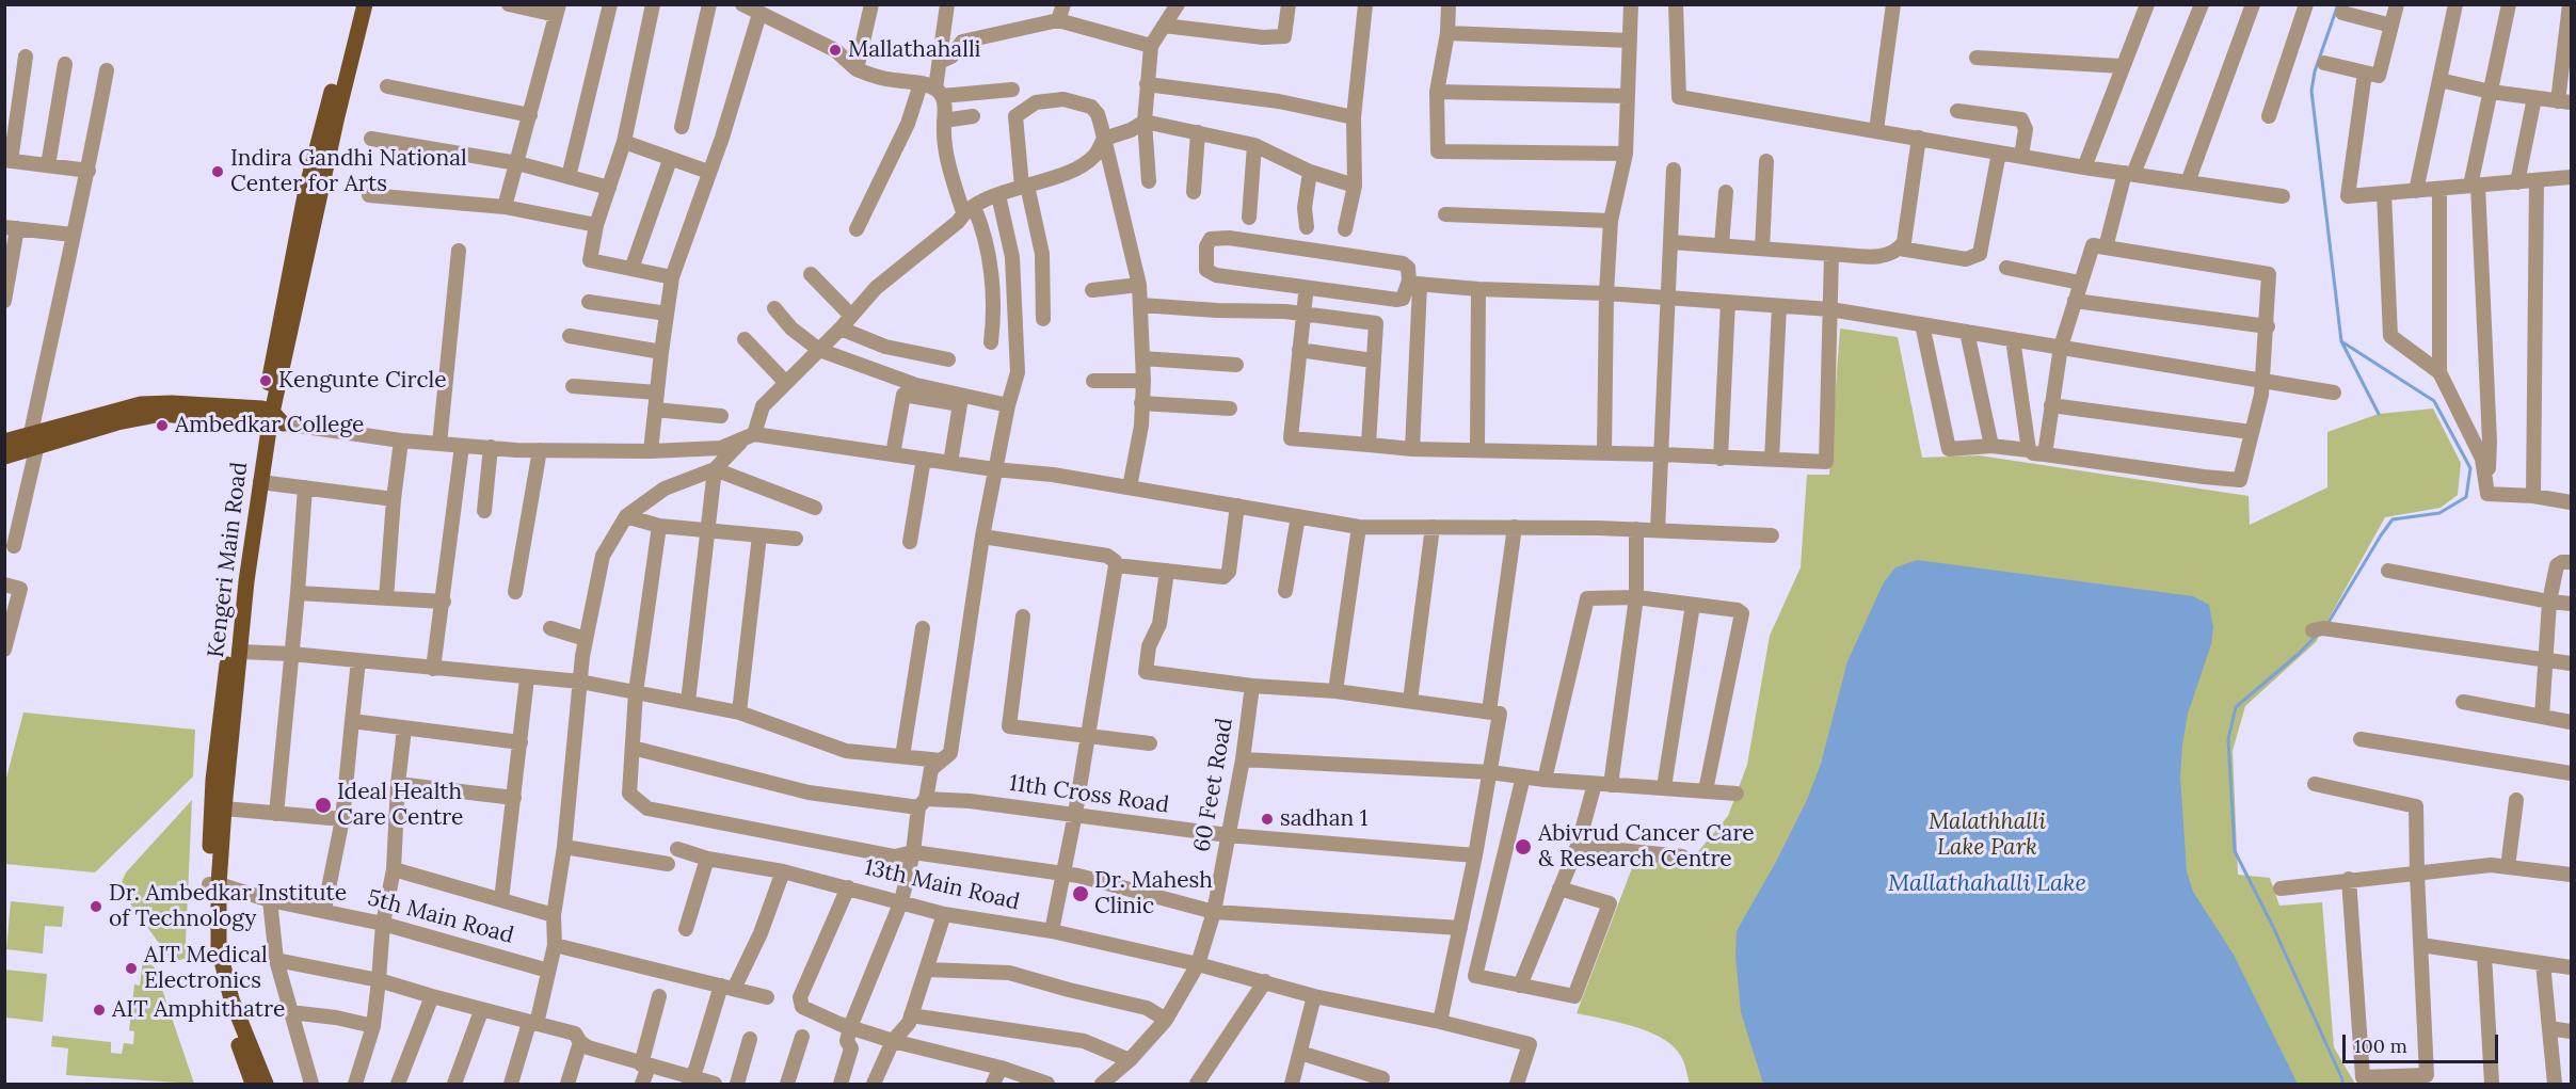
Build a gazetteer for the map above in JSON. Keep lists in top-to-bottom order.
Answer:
{
  "streets": {
    "main road": ["Kengeri Main Road"],
    "street": [
      "60 Feet Road",
      "11th Cross Road",
      "13th Main Road",
      "5th Main Road"
    ]
  },
  "crossings": [
    ["Kengeri Main Road", "5th Main Road"],
    ["60 Feet Road", "11th Cross Road"],
    ["60 Feet Road", "13th Main Road"]
  ],
  "water": ["Mallathahalli Lake"],
  "parks": ["Malathhalli Lake Park"],
  "places": [
    "Mallathahalli",
    "Indira Gandhi National Center for Arts",
    "Kengunte Circle",
    "Ambedkar College",
    "Ideal Health Care Centre",
    "sadhan 1",
    "Abivrud Cancer Care & Research Centre",
    "Dr. Mahesh Clinic",
    "Dr. Ambedkar Institute of Technology",
    "AIT Medical Electronics",
    "AIT Amphithatre"
  ],
  "scale_bar": "100 m"
}
